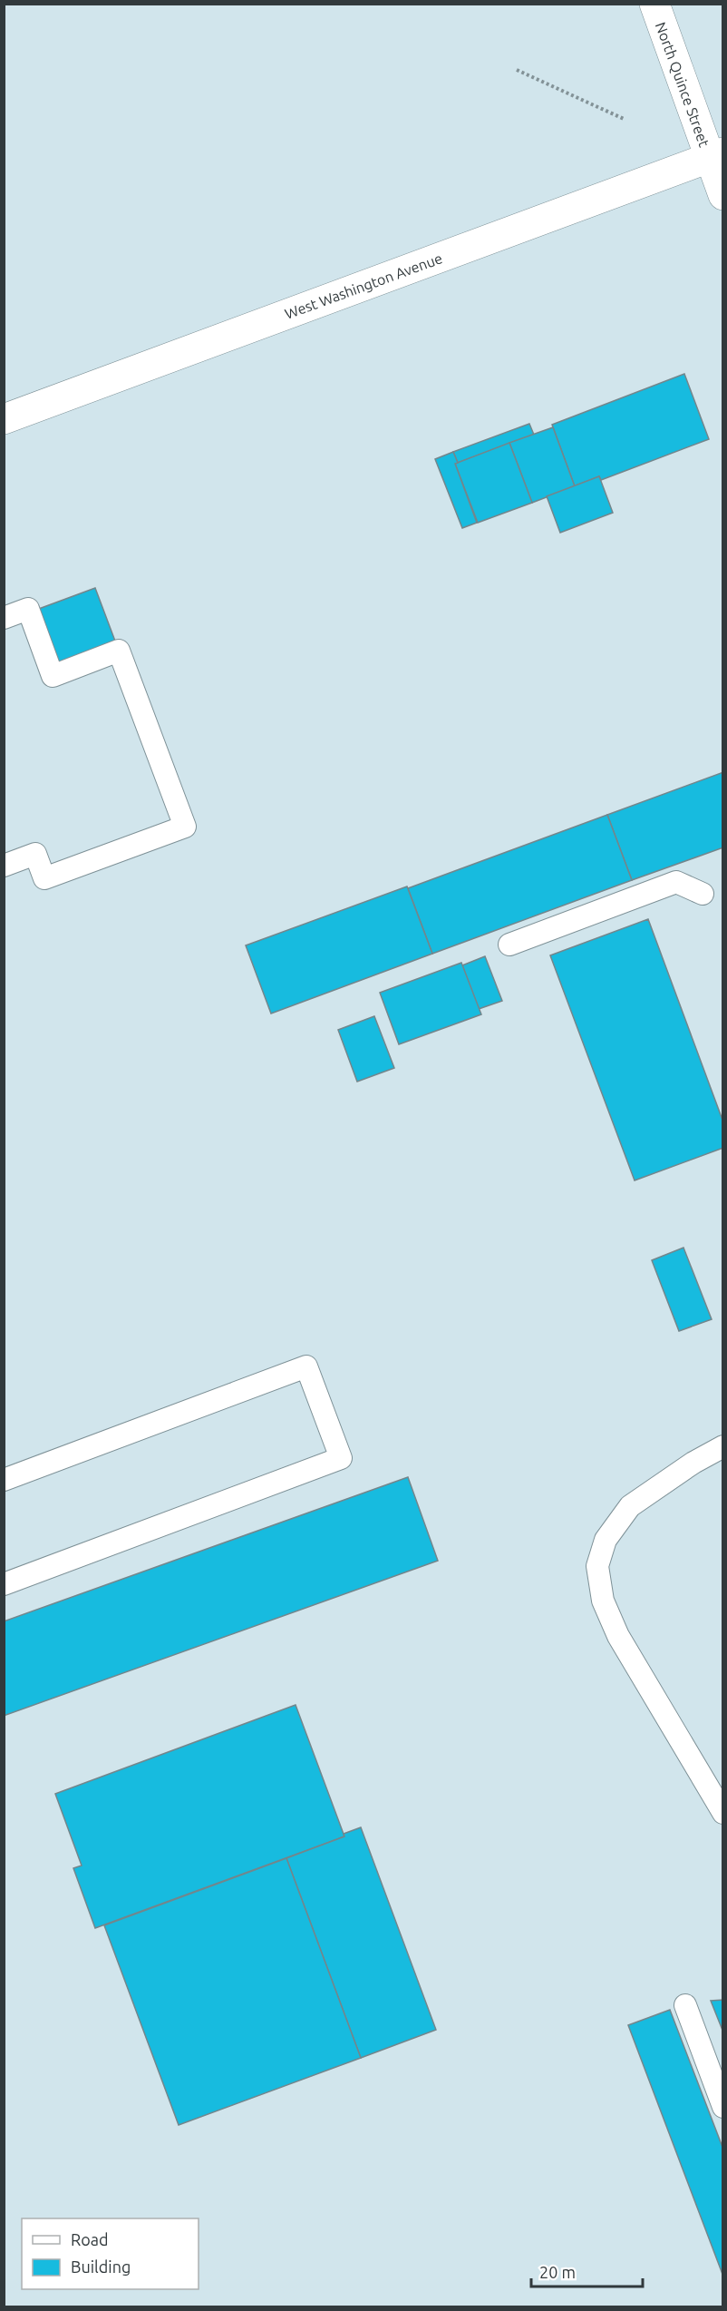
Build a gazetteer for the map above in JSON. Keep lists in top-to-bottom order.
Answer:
{
  "streets": {
    "main road": ["North Quince Street", "West Washington Avenue"]
  },
  "crossings": [
    ["North Quince Street", "West Washington Avenue"]
  ],
  "legend": ["Road", "Building"],
  "scale_bar": "20 m"
}
